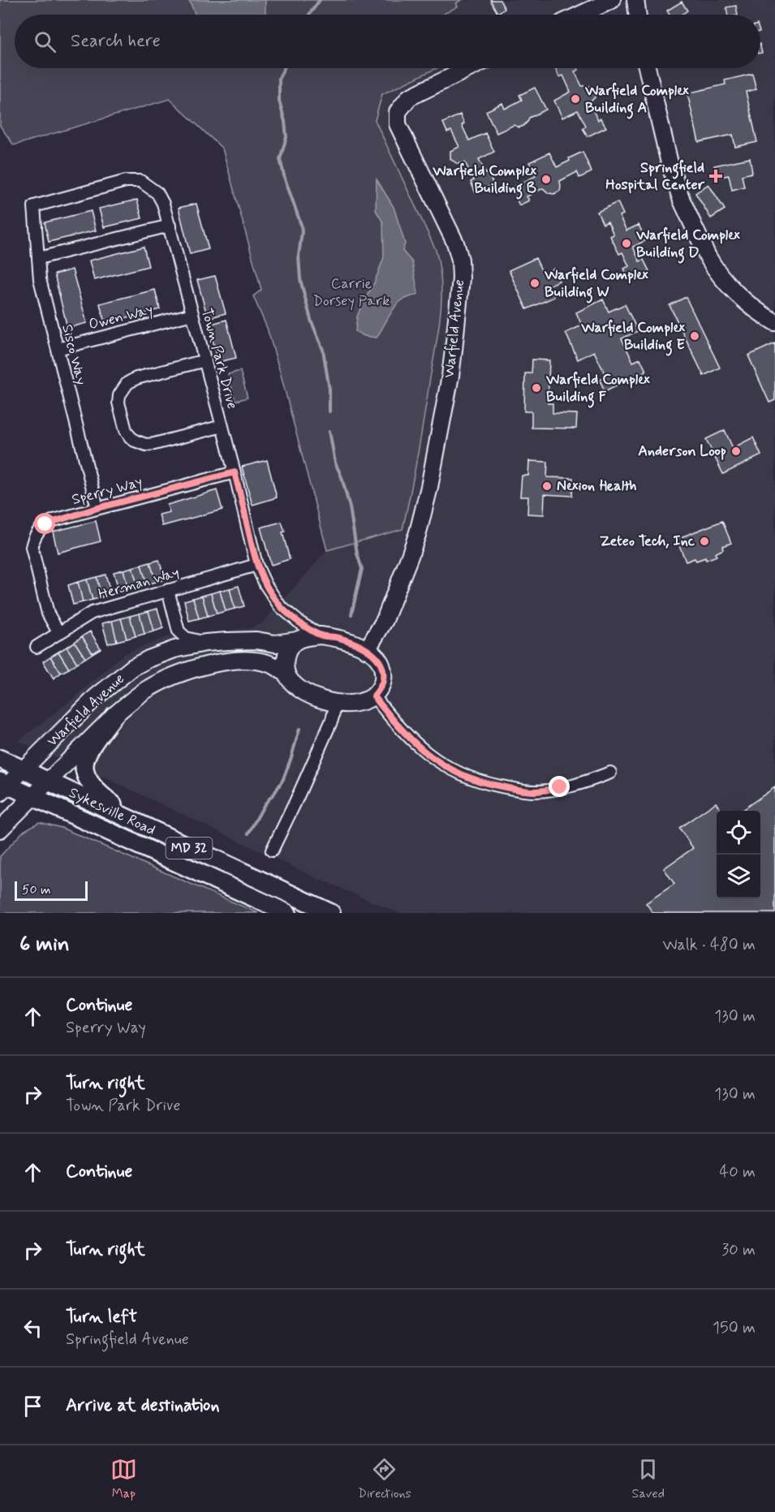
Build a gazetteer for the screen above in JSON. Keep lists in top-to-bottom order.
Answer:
{
  "streets": {
    "main road": ["Sykesville Road", "MD 32"],
    "street": [
      "Owen Way",
      "Warfield Avenue",
      "Sisco Way",
      "Town Park Drive",
      "Sperry Way",
      "Herman Way"
    ]
  },
  "crossings": [
    ["Owen Way", "Sisco Way"],
    ["Owen Way", "Town Park Drive"],
    ["Warfield Avenue", "Town Park Drive"],
    ["Warfield Avenue", "Sykesville Road"],
    ["Sisco Way", "Town Park Drive"],
    ["Sisco Way", "Sperry Way"],
    ["Town Park Drive", "Sperry Way"],
    ["Town Park Drive", "Herman Way"],
    ["Sperry Way", "Herman Way"]
  ],
  "parks": ["Carrie Dorsey Park"],
  "places": {
    "other": [
      "Warfield Complex Building A",
      "Warfield Complex Building B",
      "Warfield Complex Building D",
      "Warfield Complex Building W",
      "Warfield Complex Building E",
      "Warfield Complex Building F",
      "Anderson Loop",
      "Nexion Health",
      "Zeteo Tech, Inc"
    ],
    "health": ["Springfield Hospital Center"]
  },
  "scale_bar": "50 m",
  "page": {
    "search": "Search here",
    "scale": "50 m",
    "heading": ["6 min", "Walk · 480 m"],
    "list": [
      ["Continue", "Sperry Way", "130 m"],
      ["Turn right", "Town Park Drive", "130 m"],
      ["Continue", "40 m"],
      ["Turn right", "30 m"],
      ["Turn left", "Springfield Avenue", "150 m"],
      "Arrive at destination"
    ],
    "nav": ["Map", "Directions", "Saved"]
  }
}
